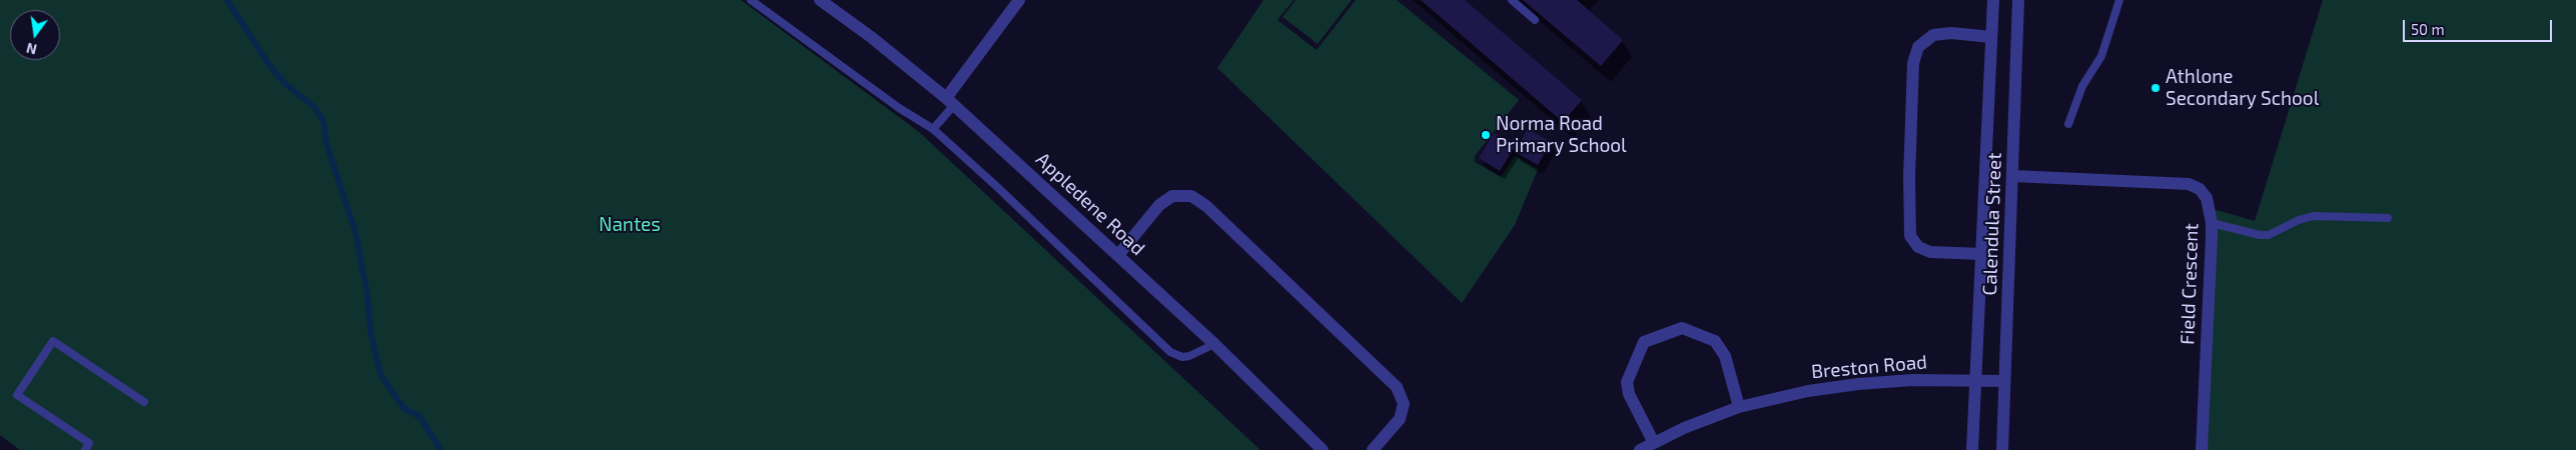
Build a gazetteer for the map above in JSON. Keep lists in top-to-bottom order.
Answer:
{
  "streets": {
    "street": [
      "Appledene Road",
      "Calendula Street",
      "Field Crescent",
      "Breston Road"
    ]
  },
  "crossings": [
    ["Calendula Street", "Field Crescent"],
    ["Calendula Street", "Breston Road"]
  ],
  "parks": ["Nantes"],
  "places": ["Athlone Secondary School", "Norma Road Primary School"],
  "scale_bar": "50 m",
  "north": "bottom"
}
